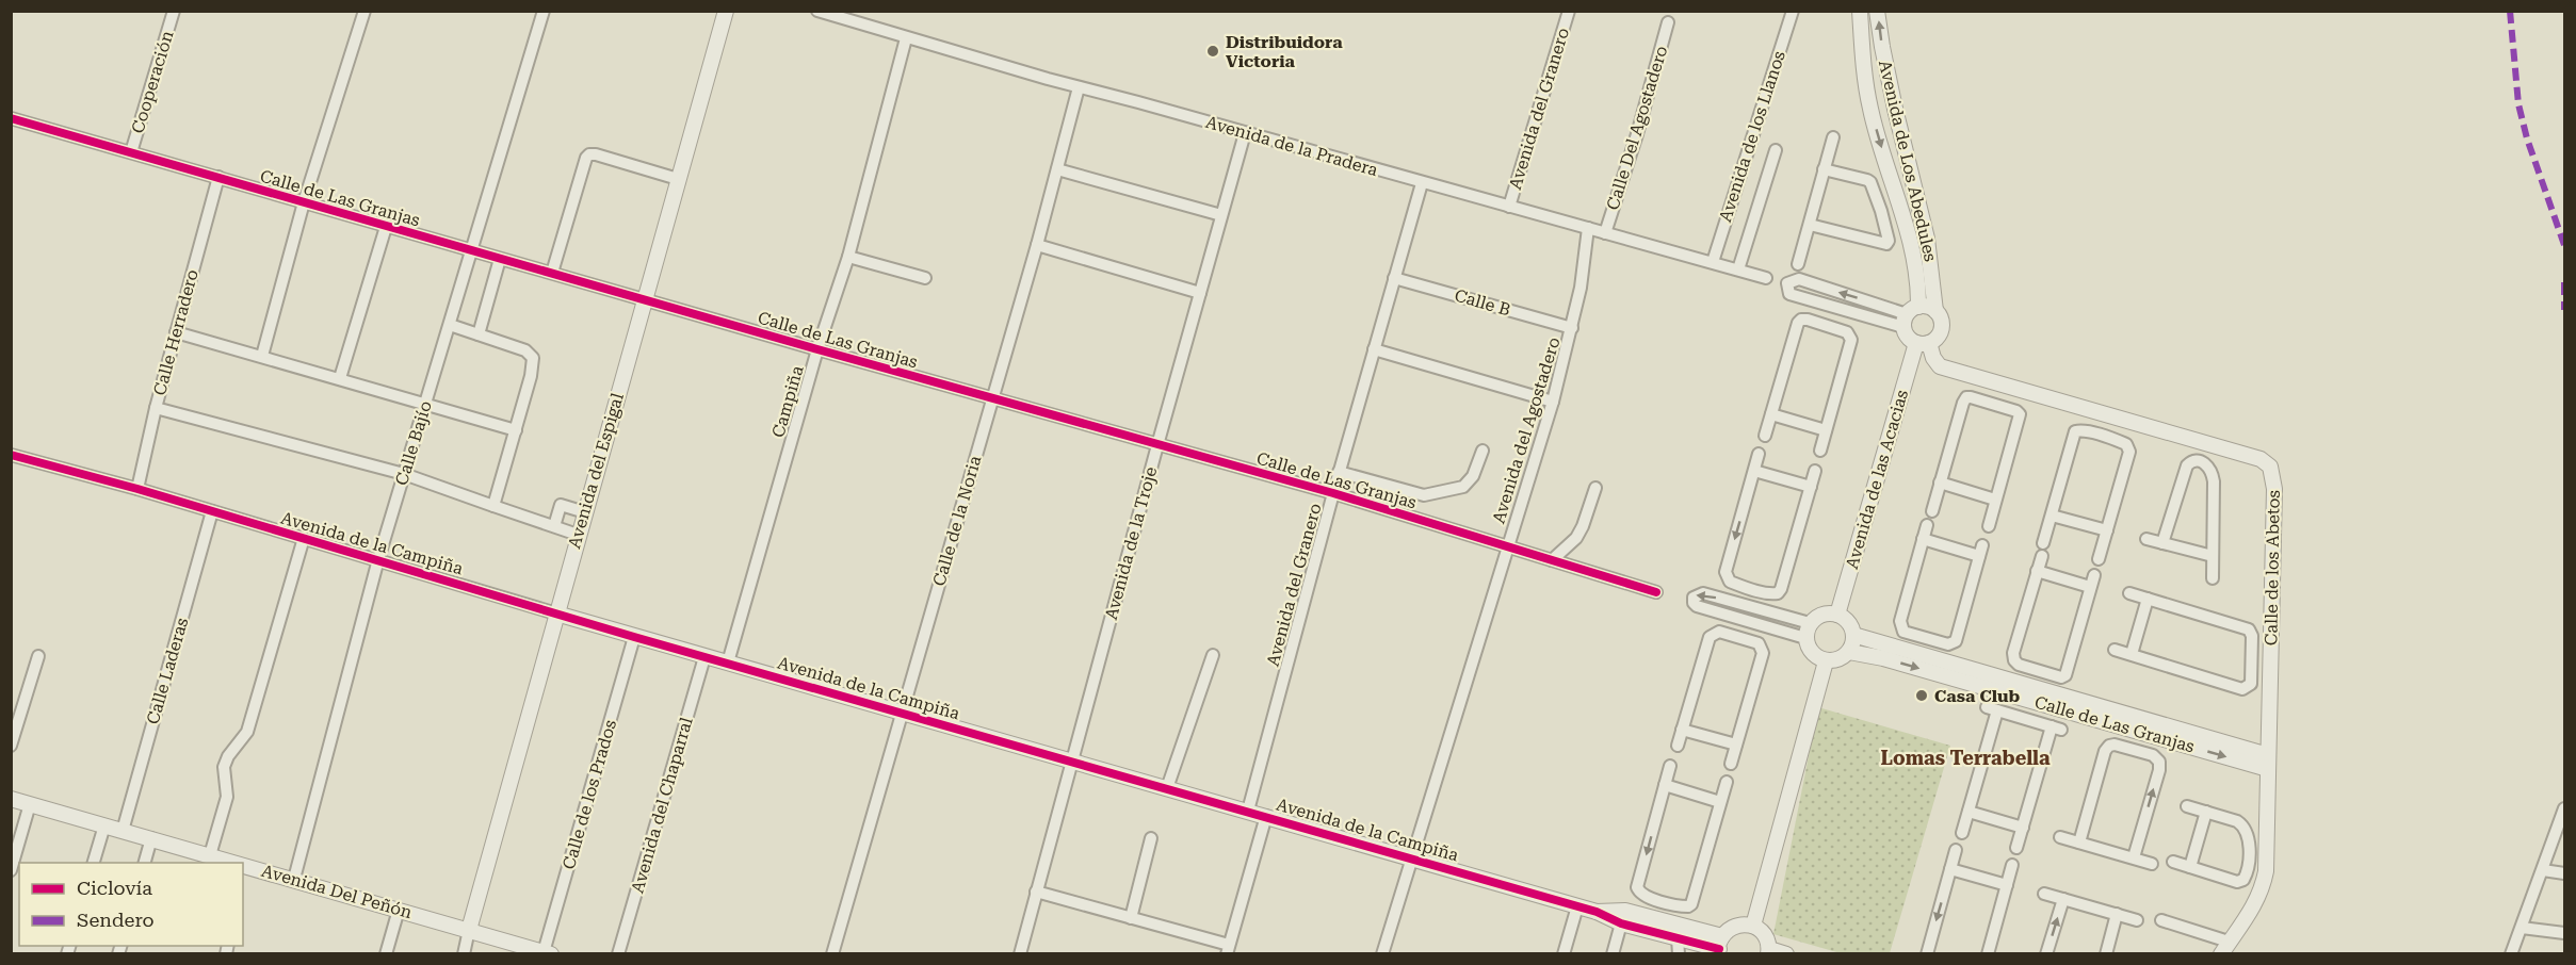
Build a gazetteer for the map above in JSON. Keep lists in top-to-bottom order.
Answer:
{
  "streets": {
    "street": [
      "Cooperación",
      "Avenida del Granero",
      "Calle Del Agostadero",
      "Avenida de los Llanos",
      "Avenida de la Pradera",
      "Avenida de Los Abedules",
      "Calle de Las Granjas",
      "Calle B",
      "Calle Herradero",
      "Campiña",
      "Avenida del Agostadero",
      "Calle Bajío",
      "Avenida del Espigal",
      "Avenida de las Acacias",
      "Calle de la Noria",
      "Avenida de la Campiña",
      "Avenida de la Troje",
      "Calle de los Abetos",
      "Calle Laderas",
      "Calle de los Prados",
      "Avenida del Chaparral",
      "Avenida Del Peñón"
    ]
  },
  "crossings": [
    ["Cooperación", "Calle de Las Granjas"],
    ["Avenida del Granero", "Avenida de la Pradera"],
    ["Avenida del Granero", "Calle de Las Granjas"],
    ["Avenida del Granero", "Calle B"],
    ["Avenida del Granero", "Avenida de la Campiña"],
    ["Calle Del Agostadero", "Avenida de la Pradera"],
    ["Avenida de los Llanos", "Avenida de la Pradera"],
    ["Avenida de la Pradera", "Campiña"],
    ["Avenida de la Pradera", "Avenida del Agostadero"],
    ["Avenida de la Pradera", "Calle de la Noria"],
    ["Avenida de la Pradera", "Avenida de la Troje"],
    ["Avenida de Los Abedules", "Avenida de las Acacias"],
    ["Avenida de Los Abedules", "Calle de los Abetos"],
    ["Calle de Las Granjas", "Calle Herradero"],
    ["Calle de Las Granjas", "Campiña"],
    ["Calle de Las Granjas", "Avenida del Agostadero"],
    ["Calle de Las Granjas", "Calle Bajío"],
    ["Calle de Las Granjas", "Avenida del Espigal"],
    ["Calle de Las Granjas", "Avenida de las Acacias"],
    ["Calle de Las Granjas", "Calle de la Noria"],
    ["Calle de Las Granjas", "Avenida de la Troje"],
    ["Calle de Las Granjas", "Calle de los Abetos"],
    ["Calle B", "Avenida del Agostadero"],
    ["Calle Herradero", "Avenida de la Campiña"],
    ["Campiña", "Avenida de la Campiña"],
    ["Avenida del Agostadero", "Avenida de la Campiña"],
    ["Calle Bajío", "Avenida de la Campiña"],
    ["Calle Bajío", "Avenida Del Peñón"],
    ["Avenida del Espigal", "Avenida de la Campiña"],
    ["Avenida del Espigal", "Avenida Del Peñón"],
    ["Avenida de las Acacias", "Calle de los Abetos"],
    ["Calle de la Noria", "Avenida de la Campiña"],
    ["Avenida de la Campiña", "Avenida de la Troje"],
    ["Avenida de la Campiña", "Calle Laderas"],
    ["Avenida de la Campiña", "Calle de los Prados"],
    ["Avenida de la Campiña", "Avenida del Chaparral"],
    ["Calle Laderas", "Avenida Del Peñón"],
    ["Calle de los Prados", "Avenida Del Peñón"]
  ],
  "districts": ["Lomas Terrabella"],
  "places": ["Distribuidora Victoria", "Casa Club"],
  "legend": ["Ciclovía", "Sendero"]
}
